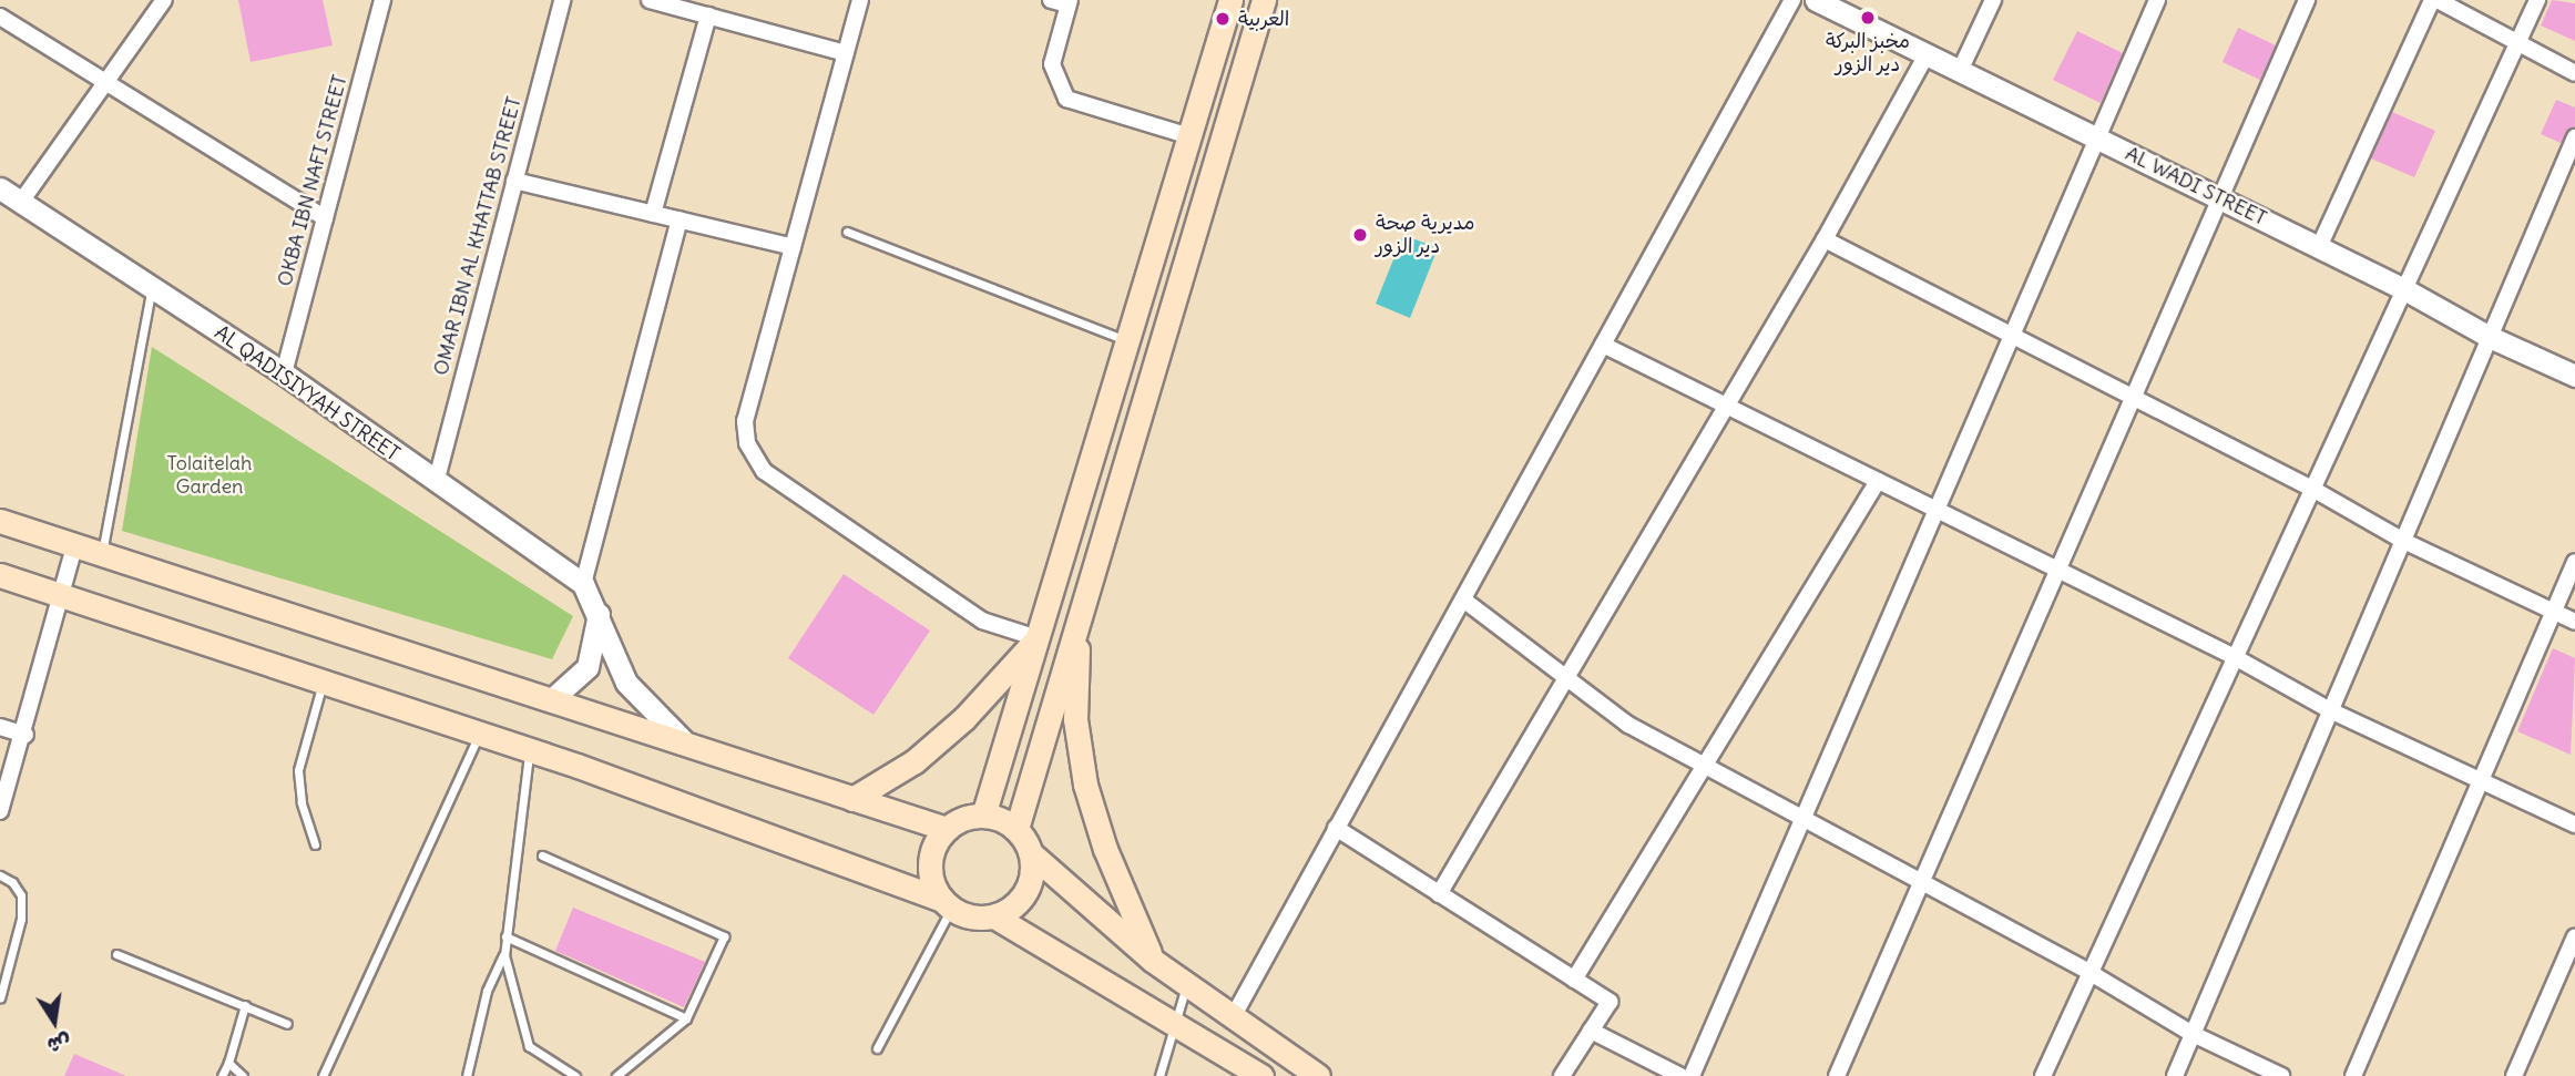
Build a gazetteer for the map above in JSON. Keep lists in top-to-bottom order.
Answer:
{
  "streets": {
    "street": [
      "OKBA IBN NAFI STREET",
      "AL WADI STREET",
      "OMAR IBN AL KHATTAB STREET",
      "AL QADISIYYAH STREET"
    ]
  },
  "crossings": [
    ["OKBA IBN NAFI STREET", "AL QADISIYYAH STREET"],
    ["OMAR IBN AL KHATTAB STREET", "AL QADISIYYAH STREET"]
  ],
  "parks": ["Tolaitelah Garden"],
  "places": ["مخبز البركة دير الزور", "العربية", "مديرية صحة دير الزور"],
  "north": "bottom"
}
